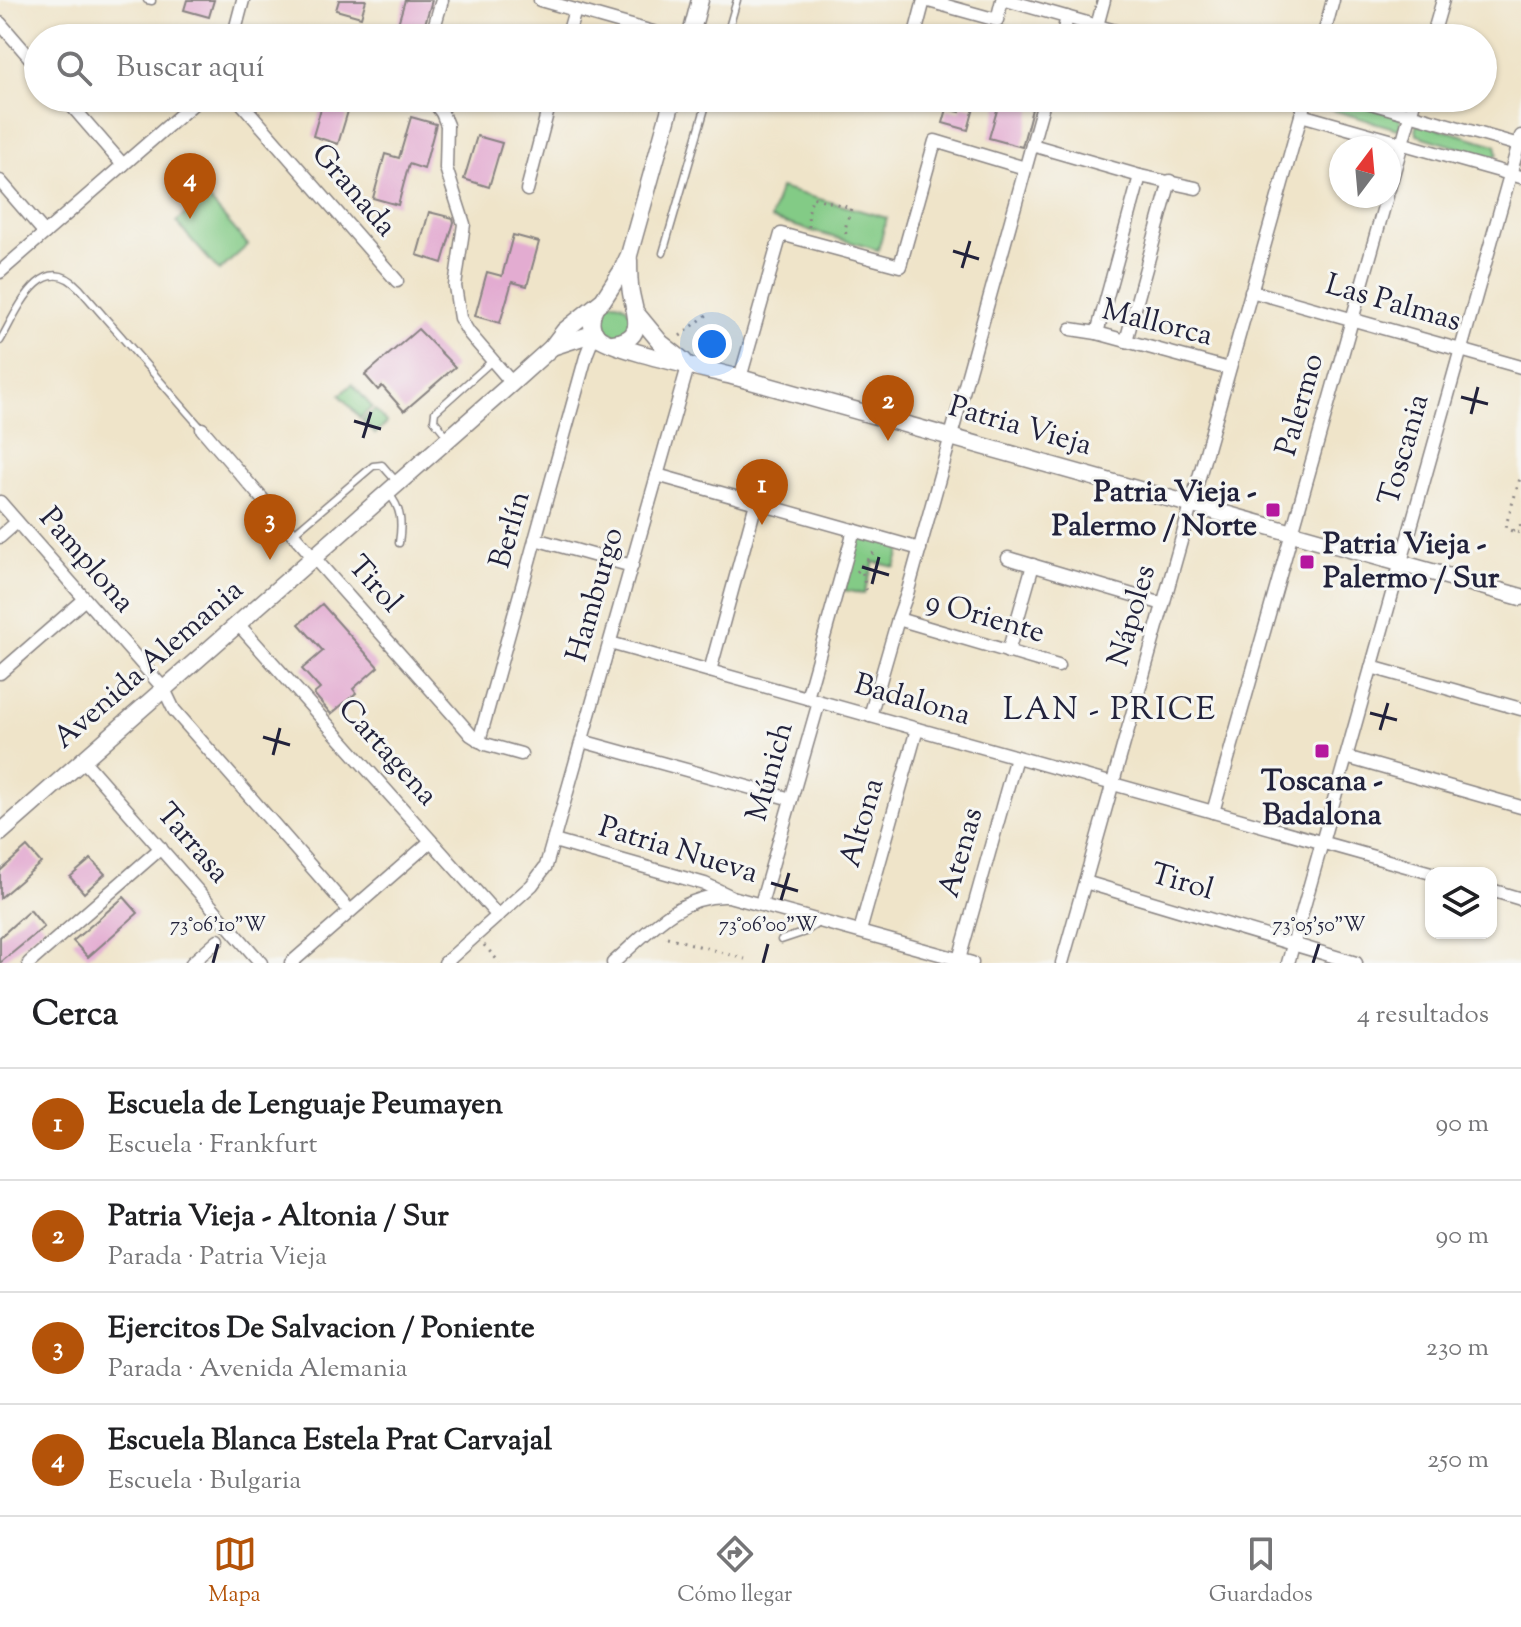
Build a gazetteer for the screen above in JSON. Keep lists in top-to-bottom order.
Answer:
{
  "streets": {
    "street": [
      "Granada",
      "Las Palmas",
      "Mallorca",
      "Palermo",
      "Patria Vieja",
      "Toscania",
      "Berlín",
      "Pamplona",
      "Tirol",
      "Hamburgo",
      "Nápoles",
      "9 Oriente",
      "Avenida Alemania",
      "Badalona",
      "Cartagena",
      "Múnich",
      "Altona",
      "Tarrasa",
      "Patria Nueva",
      "Atenas"
    ]
  },
  "crossings": [
    ["Las Palmas", "Palermo"],
    ["Las Palmas", "Toscania"],
    ["Las Palmas", "Nápoles"],
    ["Mallorca", "Nápoles"],
    ["Palermo", "Patria Vieja"],
    ["Palermo", "Badalona"],
    ["Patria Vieja", "Toscania"],
    ["Patria Vieja", "Berlín"],
    ["Patria Vieja", "Hamburgo"],
    ["Patria Vieja", "Nápoles"],
    ["Patria Vieja", "Avenida Alemania"],
    ["Toscania", "Tirol"],
    ["Toscania", "Badalona"],
    ["Berlín", "Tirol"],
    ["Berlín", "Avenida Alemania"],
    ["Pamplona", "Avenida Alemania"],
    ["Tirol", "Nápoles"],
    ["Tirol", "Avenida Alemania"],
    ["Hamburgo", "Badalona"],
    ["Hamburgo", "Patria Nueva"],
    ["Nápoles", "Badalona"],
    ["Avenida Alemania", "Cartagena"],
    ["Avenida Alemania", "Tarrasa"],
    ["Badalona", "Múnich"],
    ["Badalona", "Altona"],
    ["Badalona", "Atenas"],
    ["Múnich", "Patria Nueva"],
    ["Altona", "Patria Nueva"],
    ["Patria Nueva", "Atenas"]
  ],
  "districts": ["LAN - PRICE"],
  "places": {
    "transit": ["Patria Vieja - Palermo / Norte", "Patria Vieja - Palermo / Sur", "Toscana - Badalona"]
  },
  "north": "top",
  "page": {
    "search": "Buscar aquí",
    "pins": [
      "4",
      "2",
      "1",
      "3"
    ],
    "heading": ["Cerca", "4 resultados"],
    "list": [
      {
        "mark": "1",
        "name": "Escuela de Lenguaje Peumayen",
        "note": "Escuela · Frankfurt",
        "value": "90 m"
      },
      {
        "mark": "2",
        "name": "Patria Vieja - Altonia / Sur",
        "note": "Parada · Patria Vieja",
        "value": "90 m"
      },
      {
        "mark": "3",
        "name": "Ejercitos De Salvacion / Poniente",
        "note": "Parada · Avenida Alemania",
        "value": "230 m"
      },
      {
        "mark": "4",
        "name": "Escuela Blanca Estela Prat Carvajal",
        "note": "Escuela · Bulgaria",
        "value": "250 m"
      }
    ],
    "nav": ["Mapa", "Cómo llegar", "Guardados"]
  },
  "coordinates": ["73°06'10\"W", "73°06'00\"W", "73°05'50\"W"]
}
